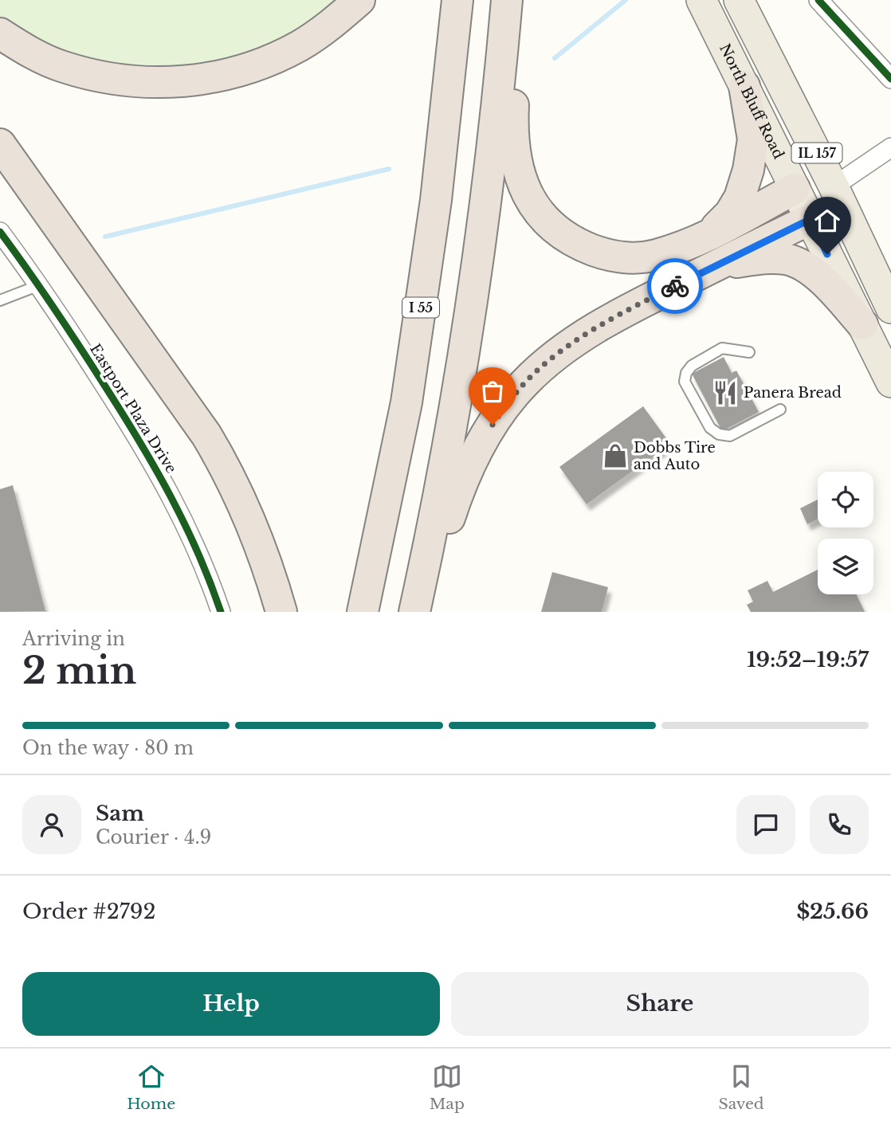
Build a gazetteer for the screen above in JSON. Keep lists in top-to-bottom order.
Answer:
{
  "streets": {
    "highway": ["I 55"],
    "main road": ["North Bluff Road", "IL 157"],
    "street": ["Eastport Plaza Drive"]
  },
  "places": {
    "restaurant": ["Panera Bread"],
    "shop": ["Dobbs Tire and Auto"]
  },
  "page": {
    "heading": ["2 min", "Arriving in", "19:52–19:57"],
    "panel": [
      "Sam",
      "Courier · 4.9",
      "Order #2792",
      "$25.66"
    ],
    "bar": "On the way · 80 m",
    "buttons": ["Help", "Share"],
    "tabs": ["Home", "Map", "Saved"]
  }
}
